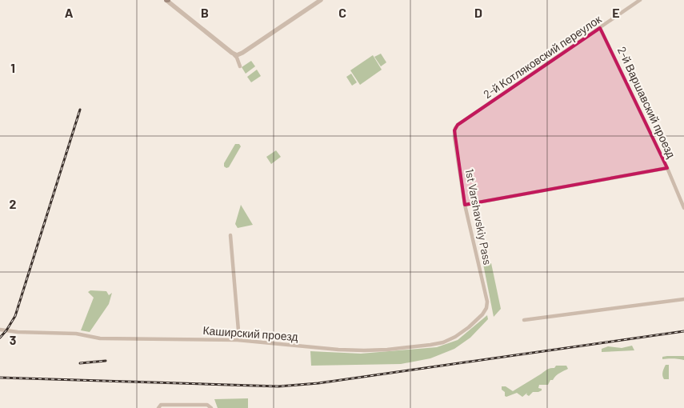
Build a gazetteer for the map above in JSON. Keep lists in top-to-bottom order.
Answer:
{
  "streets": {
    "street": [
      "2-й Котляковский переулок",
      "2-й Варшавский проезд",
      "1st Varshavskiy Pass",
      "Каширский проезд"
    ]
  },
  "crossings": [
    ["2-й Котляковский переулок", "2-й Варшавский проезд"],
    ["2-й Котляковский переулок", "1st Varshavskiy Pass"],
    ["1st Varshavskiy Pass", "Каширский проезд"]
  ],
  "grid": {
    "columns": [
      "A",
      "B",
      "C",
      "D",
      "E"
    ],
    "rows": ["1", "2", "3"]
  }
}
